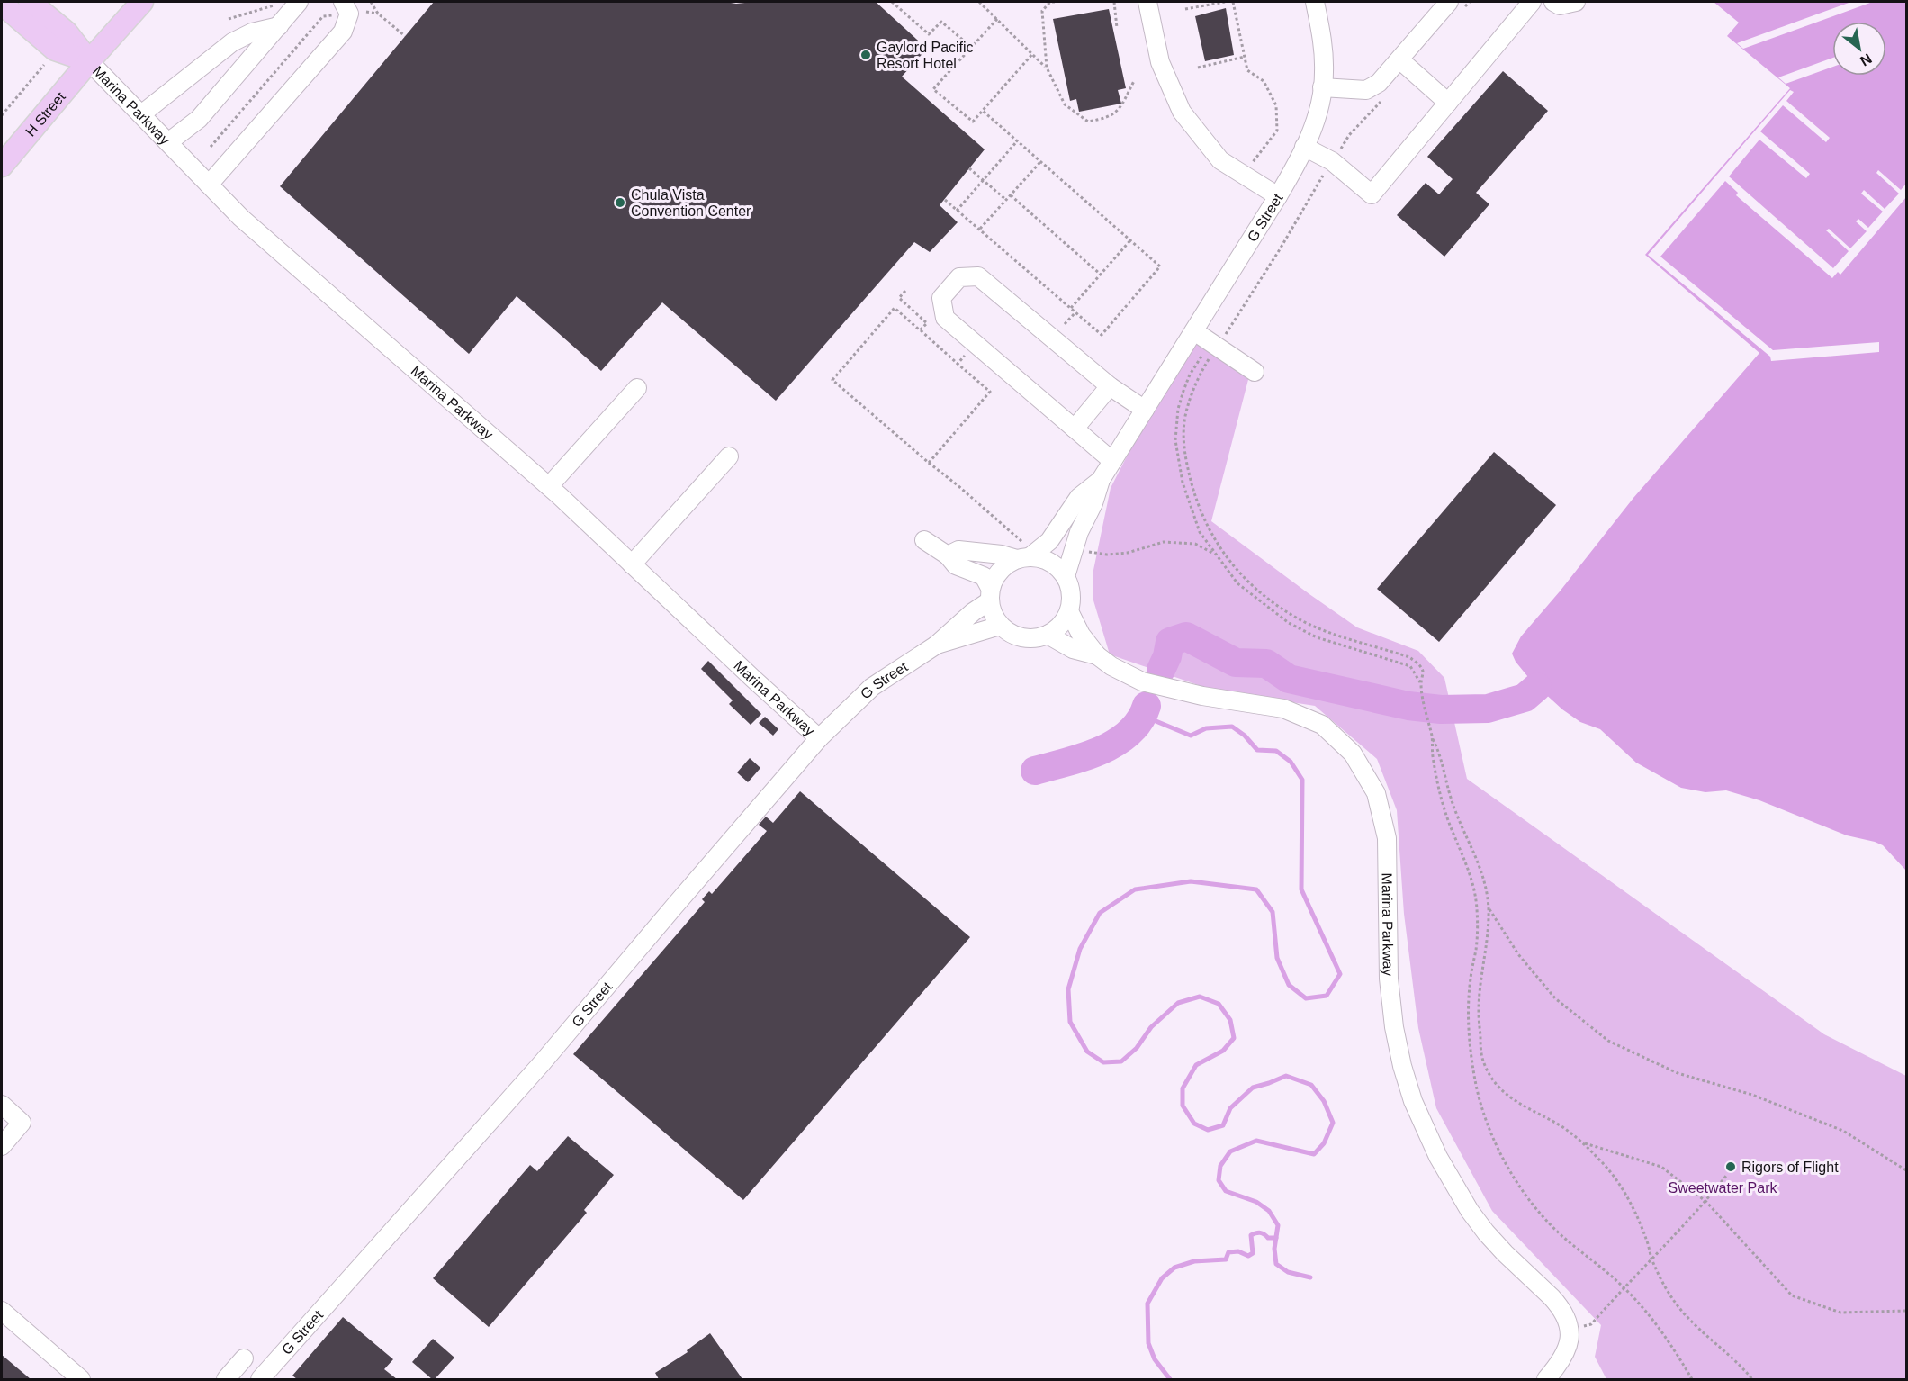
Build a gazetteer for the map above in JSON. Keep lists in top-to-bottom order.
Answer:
{
  "streets": {
    "main road": ["Marina Parkway", "H Street"],
    "street": ["G Street"]
  },
  "crossings": [
    ["Marina Parkway", "H Street"],
    ["Marina Parkway", "G Street"]
  ],
  "parks": ["Sweetwater Park"],
  "places": ["Gaylord Pacific Resort Hotel", "Chula Vista Convention Center", "Rigors of Flight"],
  "north": "bottom right"
}
